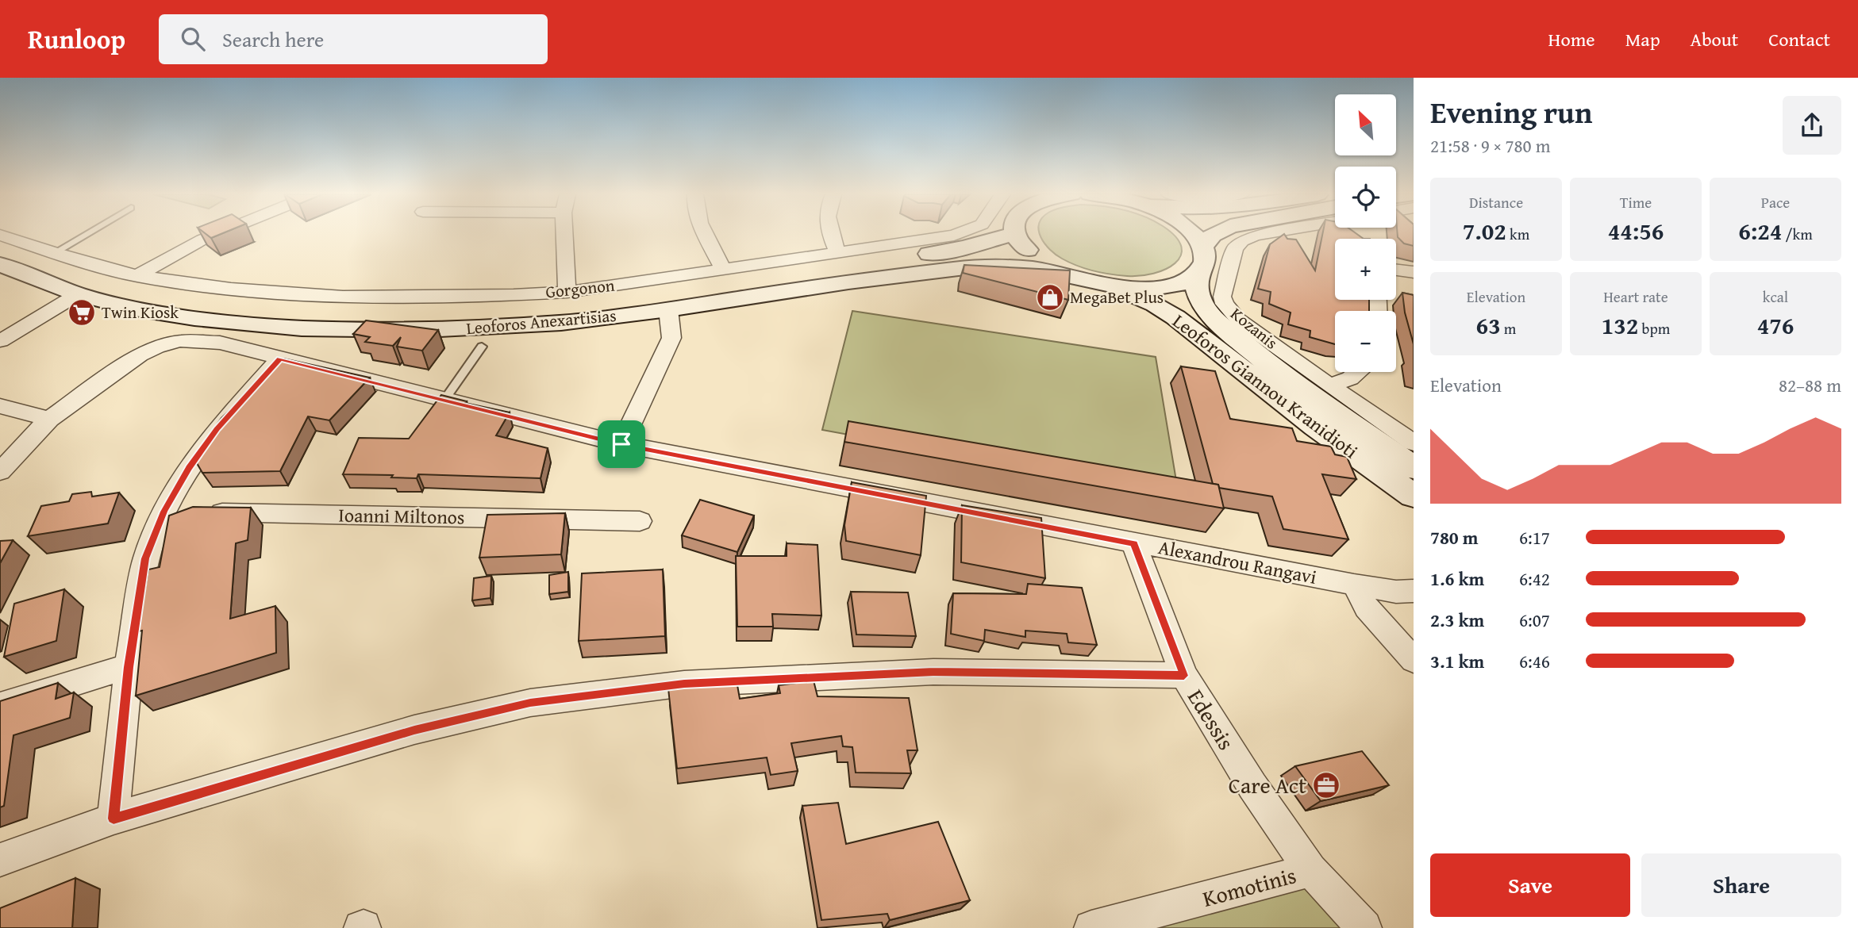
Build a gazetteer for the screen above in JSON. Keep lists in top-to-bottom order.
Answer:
{
  "streets": {
    "main road": ["Leoforos Anexartisias", "Leoforos Giannou Kranidioti"],
    "street": [
      "Gorgonon",
      "Kozanis",
      "Ioanni Miltonos",
      "Alexandrou Rangavi",
      "Edessis",
      "Komotinis"
    ]
  },
  "crossings": [
    ["Leoforos Anexartisias", "Leoforos Giannou Kranidioti"],
    ["Alexandrou Rangavi", "Edessis"],
    ["Edessis", "Komotinis"]
  ],
  "places": {
    "shop": ["MegaBet Plus"],
    "supermarket": ["Twin Kiosk"],
    "office": ["Care Act"]
  },
  "north": "top left",
  "page": {
    "header": "Runloop",
    "search": "Search here",
    "nav": [
      "Home",
      "Map",
      "About",
      "Contact"
    ],
    "heading": ["Evening run", "21:58 · 9 × 780 m"],
    "map_buttons": ["+", "−"],
    "stats": [
      ["Distance", "7.02 km"],
      ["Time", "44:56"],
      ["Pace", "6:24 /km"],
      ["Elevation", "63 m"],
      ["Heart rate", "132 bpm"],
      ["kcal", "476"]
    ],
    "chart": ["Elevation", "82–88 m"],
    "list": [
      {
        "name": "780 m",
        "note": "6:17"
      },
      {
        "name": "1.6 km",
        "note": "6:42"
      },
      {
        "name": "2.3 km",
        "note": "6:07"
      },
      {
        "name": "3.1 km",
        "note": "6:46"
      }
    ],
    "buttons": ["Save", "Share"]
  }
}
